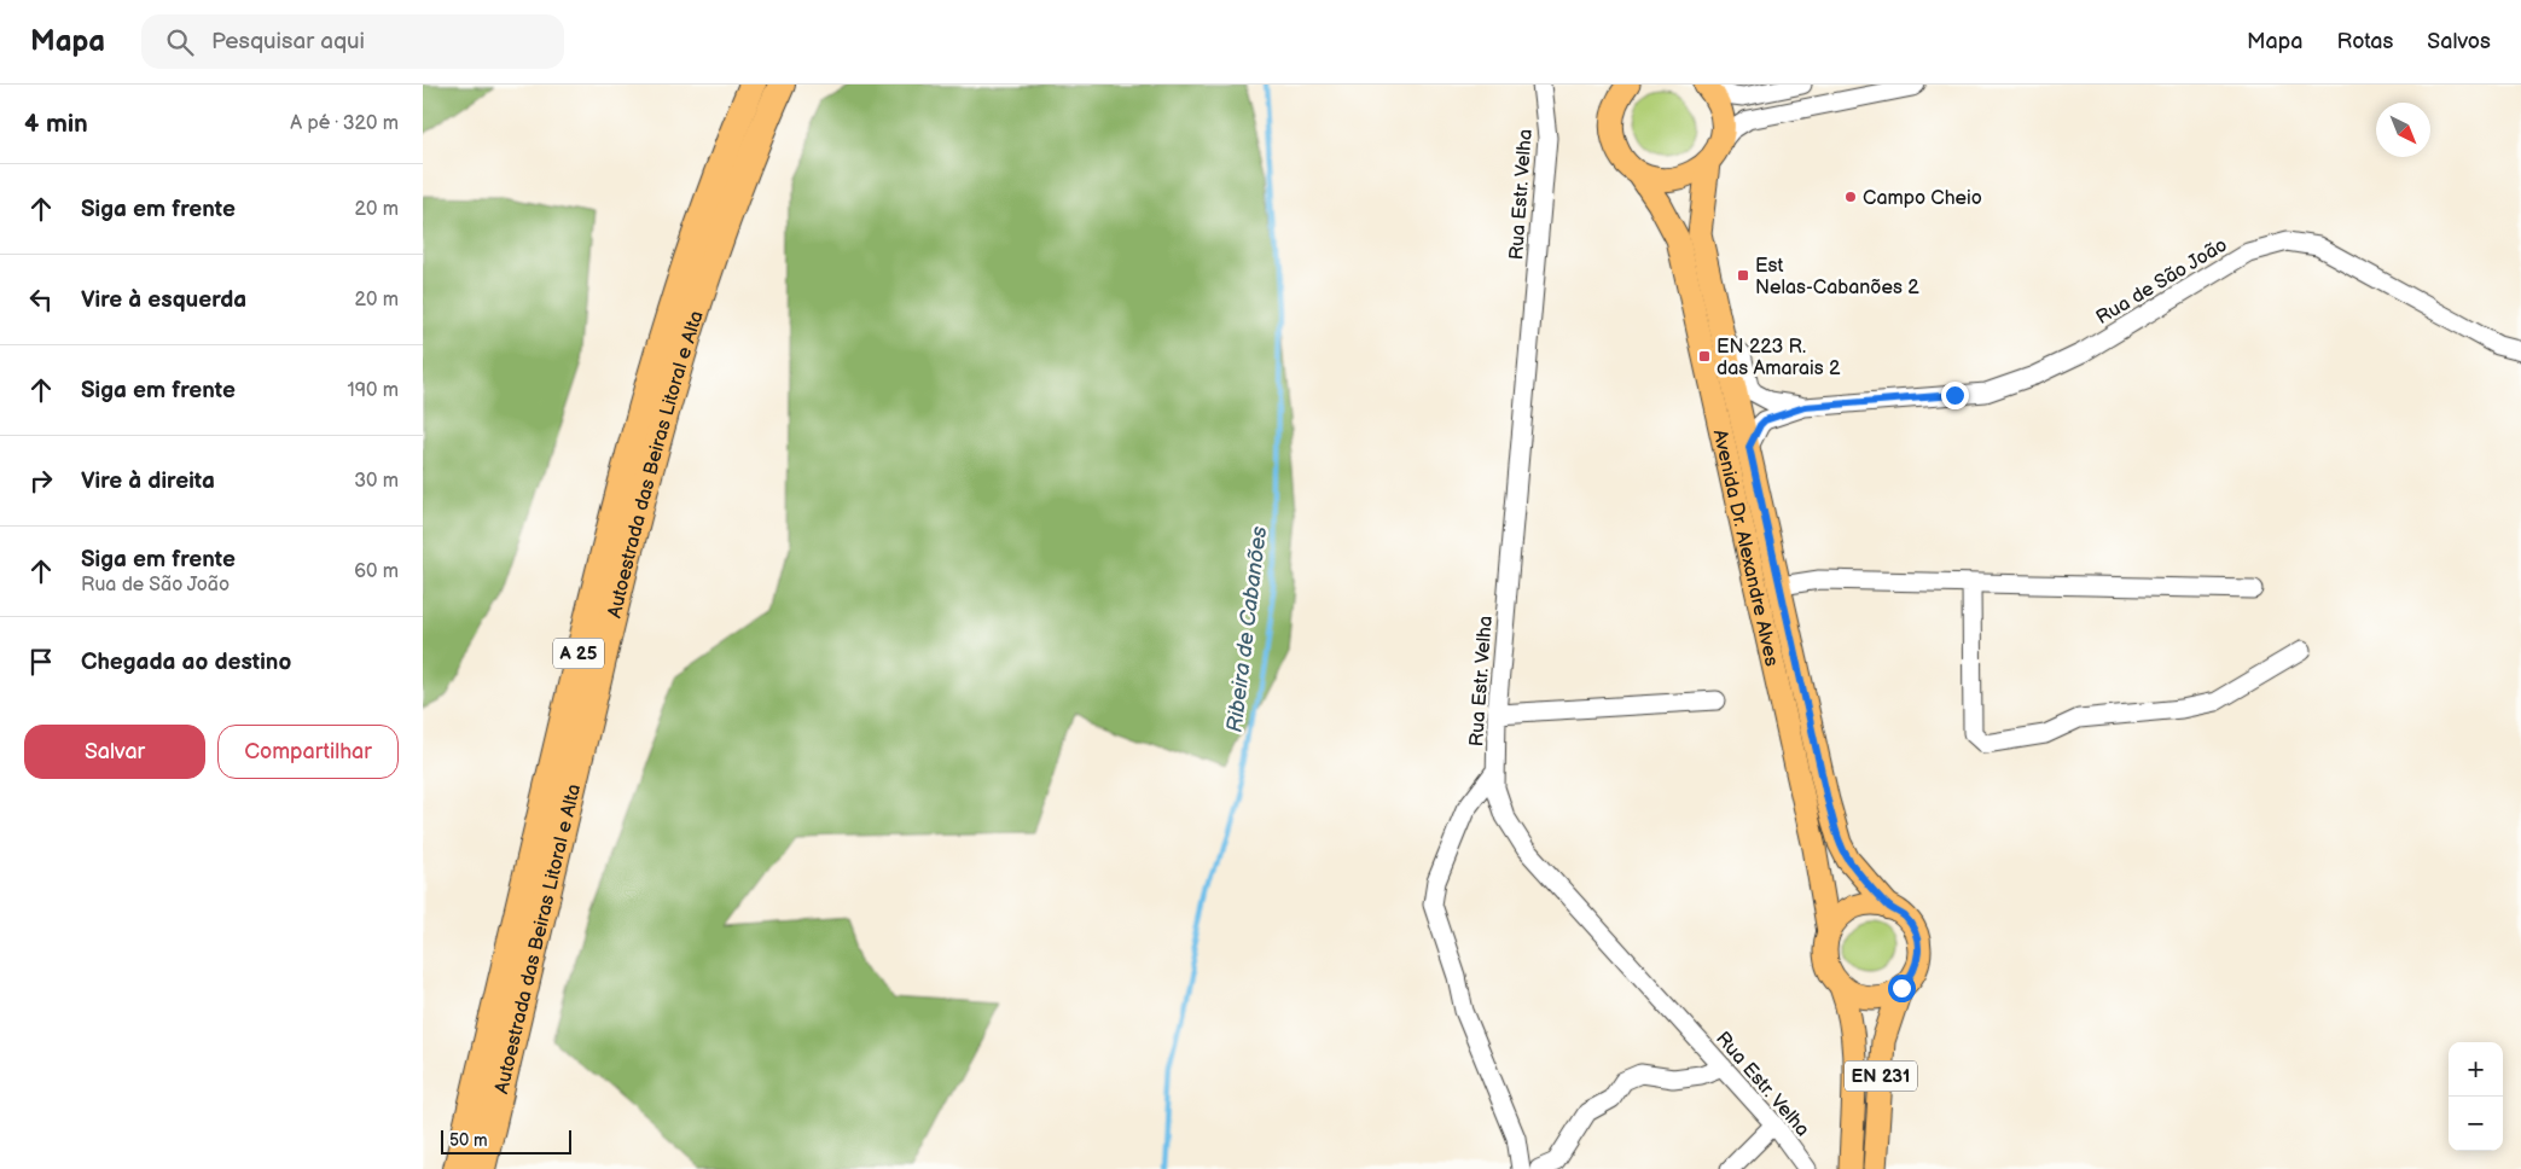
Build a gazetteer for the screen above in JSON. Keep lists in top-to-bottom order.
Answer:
{
  "streets": {
    "highway": ["Autoestrada das Beiras Litoral e Alta", "A 25"],
    "main road": ["Avenida Dr. Alexandre Alves", "EN 231"],
    "street": ["Rua Estr. Velha", "Rua de São João"]
  },
  "crossings": [
    ["Avenida Dr. Alexandre Alves", "EN 231"]
  ],
  "water": ["Ribeira de Cabanões"],
  "places": {
    "other": ["Campo Cheio"],
    "transit": ["Est Nelas-Cabanões 2", "EN 223 R. das Amarais 2"]
  },
  "scale_bar": "50 m",
  "north": "bottom right",
  "page": {
    "header": "Mapa",
    "search": "Pesquisar aqui",
    "nav": ["Mapa", "Rotas", "Salvos"],
    "heading": ["4 min", "A pé · 320 m"],
    "list": [
      ["Siga em frente", "20 m"],
      ["Vire à esquerda", "20 m"],
      ["Siga em frente", "190 m"],
      ["Vire à direita", "30 m"],
      ["Siga em frente", "Rua de São João", "60 m"],
      "Chegada ao destino"
    ],
    "buttons": ["Salvar", "Compartilhar"],
    "map_buttons": ["+", "−"],
    "scale": "50 m"
  }
}
